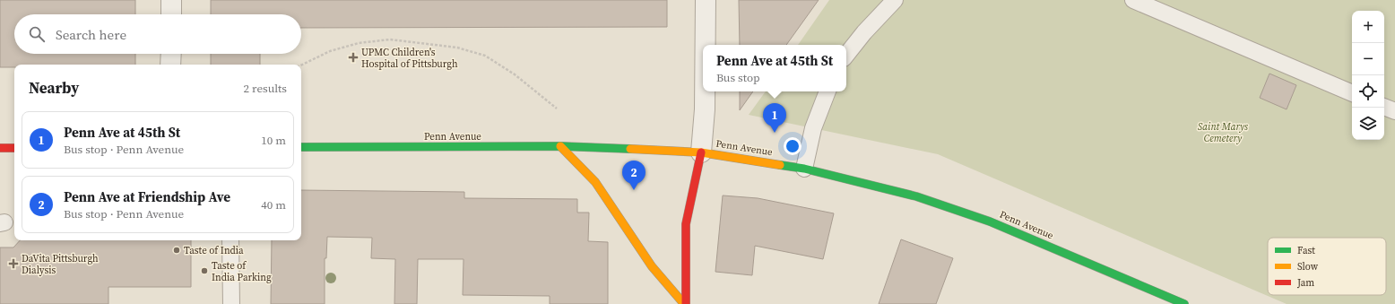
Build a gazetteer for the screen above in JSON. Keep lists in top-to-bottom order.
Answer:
{
  "streets": {
    "main road": ["Penn Avenue"]
  },
  "parks": ["Saint Marys Cemetery"],
  "places": {
    "health": ["UPMC Children's Hospital of Pittsburgh", "DaVita Pittsburgh Dialysis"],
    "other": ["Taste of India", "Taste of India Parking"]
  },
  "legend": ["Fast", "Slow", "Jam"],
  "page": {
    "map_buttons": ["+", "−"],
    "search": "Search here",
    "popup": ["Penn Ave at 45th St", "Bus stop"],
    "heading": ["Nearby", "2 results"],
    "pins": ["1", "2"],
    "list": [
      {
        "mark": "1",
        "name": "Penn Ave at 45th St",
        "note": "Bus stop · Penn Avenue",
        "value": "10 m"
      },
      {
        "mark": "2",
        "name": "Penn Ave at Friendship Ave",
        "note": "Bus stop · Penn Avenue",
        "value": "40 m"
      }
    ]
  }
}
